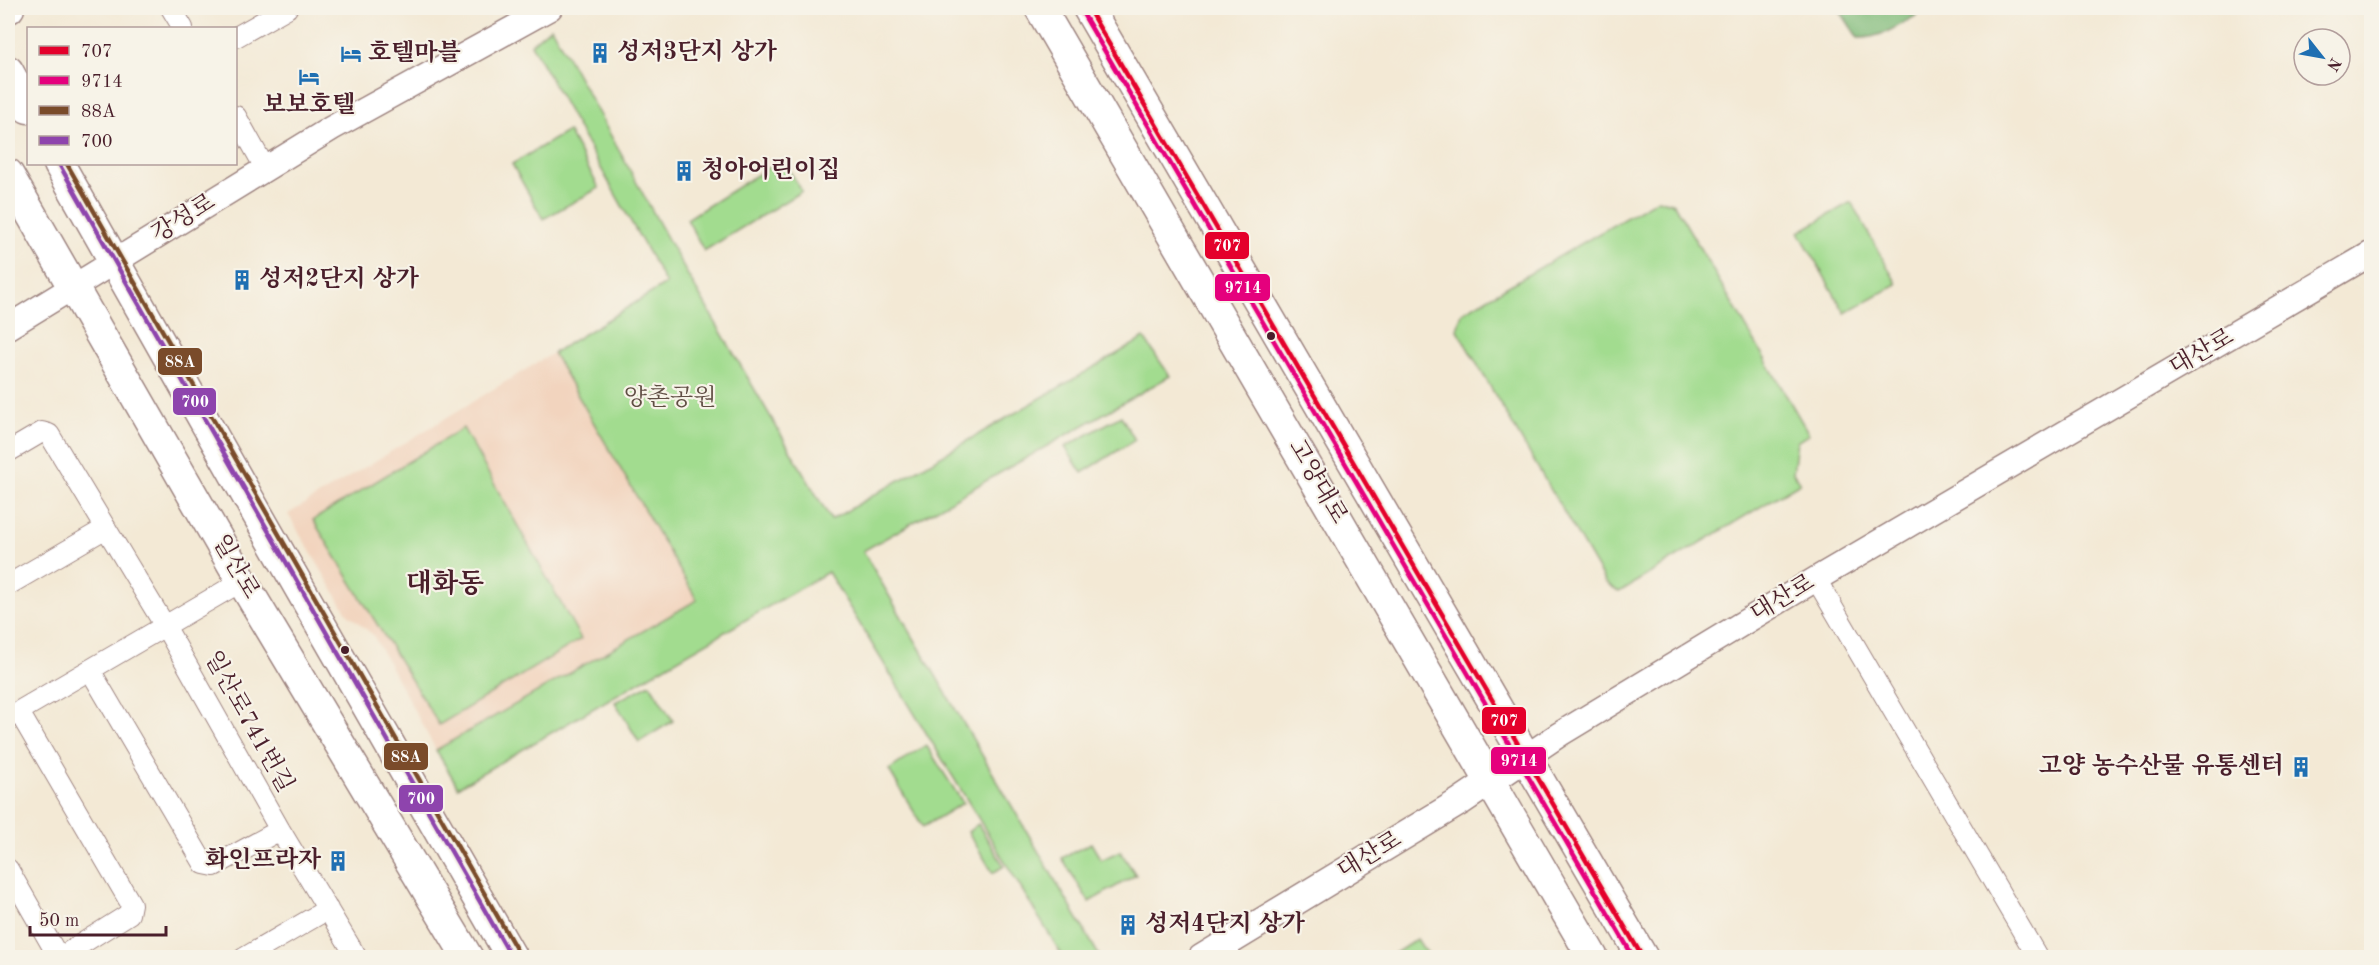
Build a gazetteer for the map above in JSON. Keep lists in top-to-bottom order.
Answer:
{
  "streets": {
    "main road": ["대산로", "고양대로", "일산로"],
    "street": ["강성로", "일산로741번길"]
  },
  "crossings": [
    ["강성로", "일산로"],
    ["대산로", "고양대로"]
  ],
  "districts": ["대화동"],
  "parks": ["양촌공원"],
  "places": {
    "building": [
      "성저3단지 상가",
      "청아어린이집",
      "성저2단지 상가",
      "고양 농수산물 유통센터",
      "화인프라자",
      "성저4단지 상가"
    ],
    "hotel": ["호텔마블", "보보호텔"]
  },
  "lines": [
    "transit line 707",
    "transit line 9714",
    "transit line 88A",
    "transit line 700"
  ],
  "legend": [
    "707",
    "9714",
    "88A",
    "700"
  ],
  "scale_bar": "50 m",
  "north": "bottom right"
}
